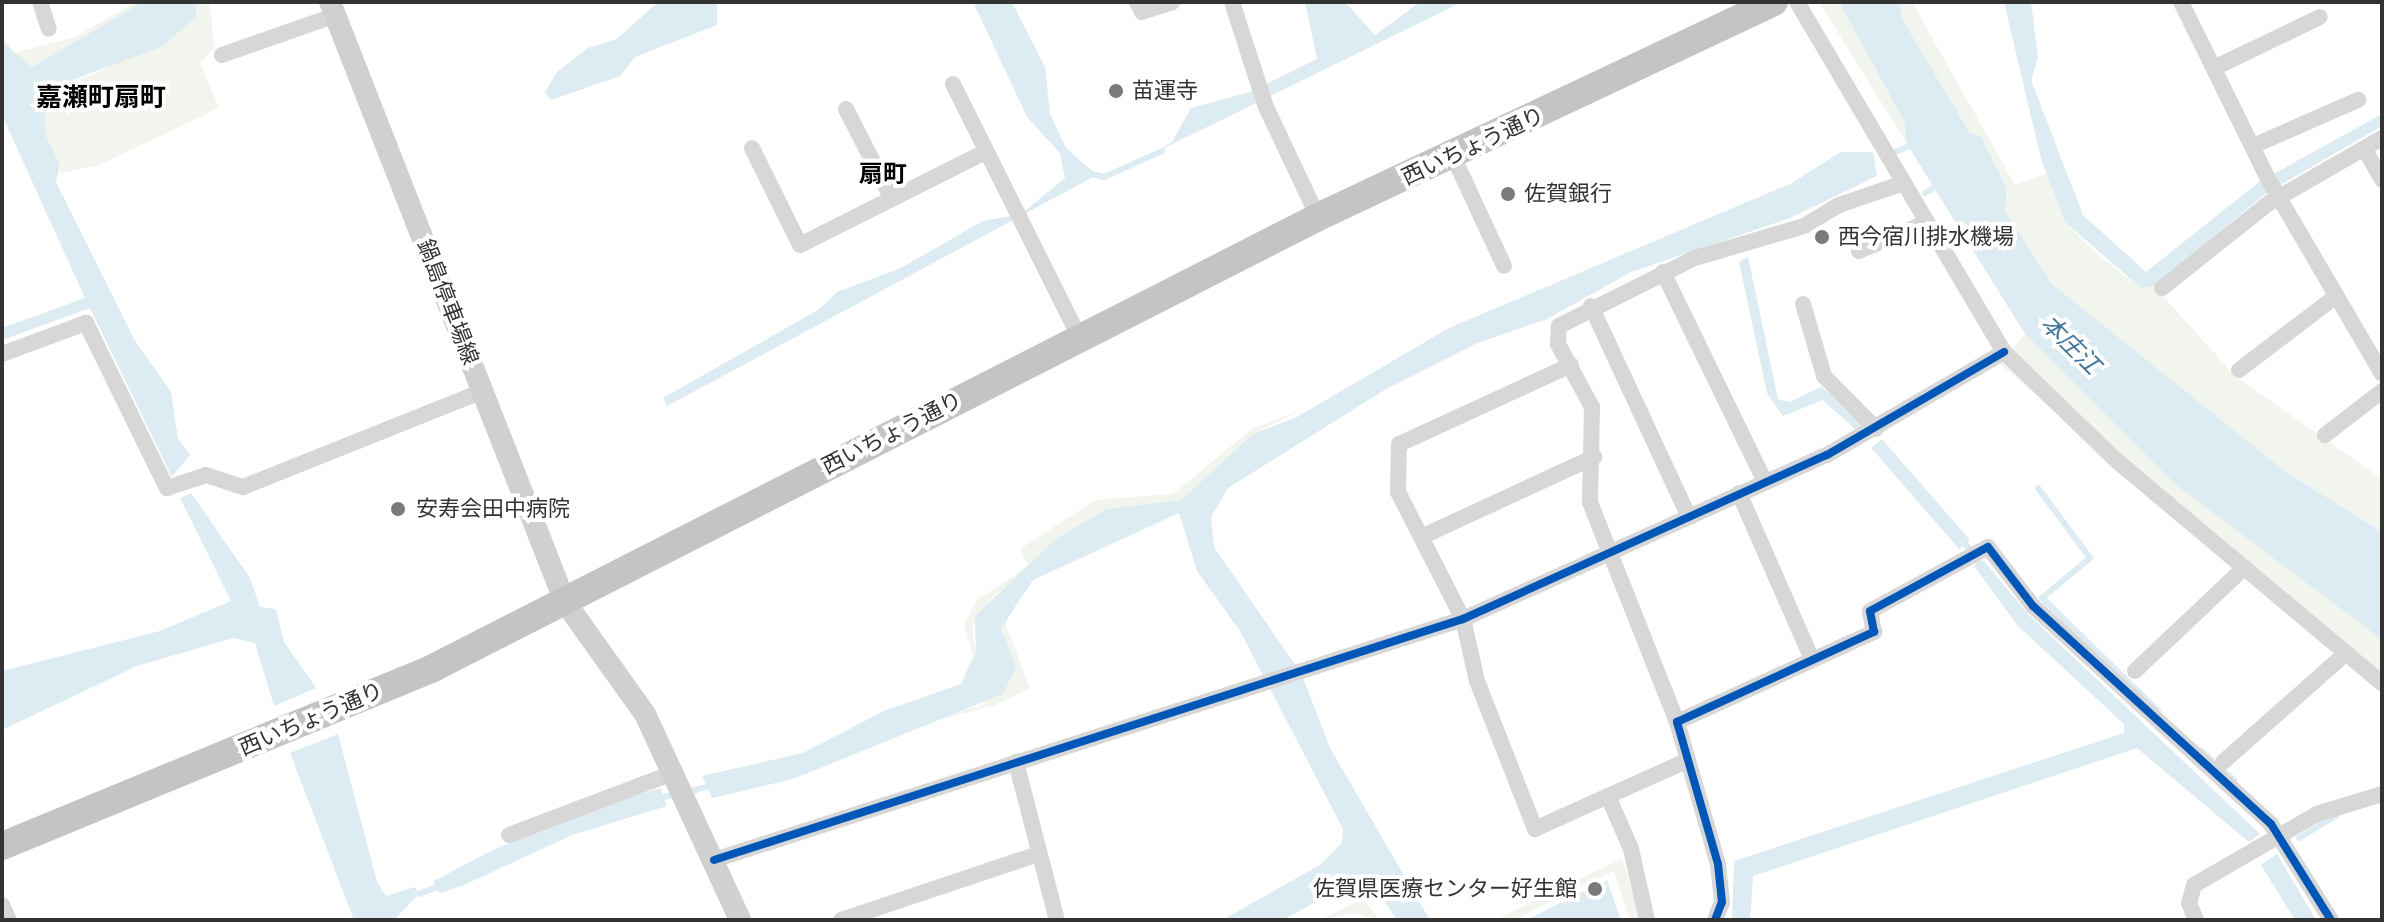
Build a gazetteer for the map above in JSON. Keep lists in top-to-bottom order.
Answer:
{
  "streets": {
    "highway": ["西いちょう通り"],
    "main road": ["鍋島停車場線"]
  },
  "crossings": [
    ["西いちょう通り", "鍋島停車場線"]
  ],
  "districts": ["嘉瀬町扇町", "扇町"],
  "water": ["本庄江"],
  "places": [
    "苗運寺",
    "佐賀銀行",
    "西今宿川排水機場",
    "安寿会田中病院",
    "佐賀県医療センター好生館"
  ]
}
